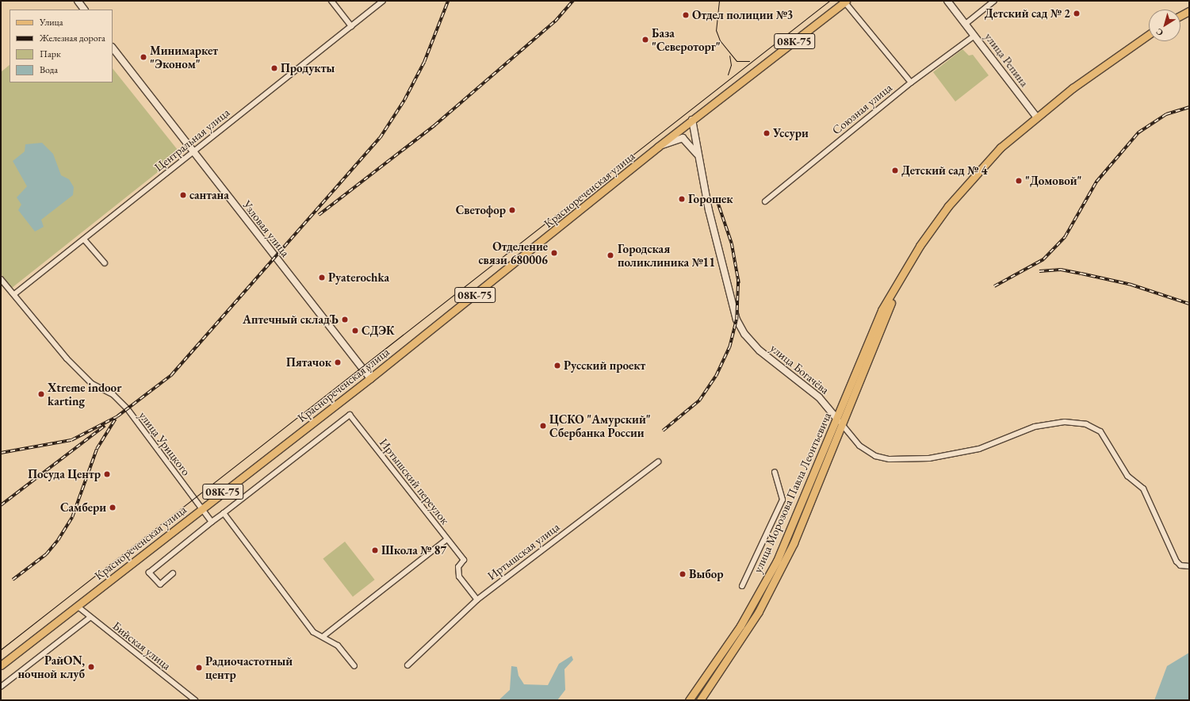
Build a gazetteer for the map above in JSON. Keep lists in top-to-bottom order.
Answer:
{
  "streets": {
    "main road": ["08К-75", "Краснореченская улица", "улица Морозова Павла Леонтьевича"],
    "street": [
      "улица Репина",
      "Союзная улица",
      "Центральная улица",
      "Узловая улица",
      "улица Богачёва",
      "улица Урицкого",
      "Иртышский переулок",
      "Иртышская улица",
      "Бийская улица"
    ]
  },
  "crossings": [
    ["улица Репина", "Союзная улица"],
    ["улица Репина", "улица Морозова Павла Леонтьевича"],
    ["Центральная улица", "Узловая улица"],
    ["Центральная улица", "улица Урицкого"],
    ["Краснореченская улица", "Узловая улица"],
    ["Краснореченская улица", "улица Богачёва"],
    ["Краснореченская улица", "улица Урицкого"],
    ["Краснореченская улица", "Бийская улица"],
    ["улица Богачёва", "улица Морозова Павла Леонтьевича"],
    ["Иртышский переулок", "Иртышская улица"]
  ],
  "places": [
    "Детский сад № 2",
    "Отдел полиции №3",
    "База \"Североторг\"",
    "Минимаркет \"Эконом\"",
    "Продукты",
    "Уссури",
    "Детский сад № 4",
    "\"Домовой\"",
    "сантана",
    "Горошек",
    "Светофор",
    "Отделение связи 680006",
    "Городская поликлиника №11",
    "Pyaterochka",
    "Аптечный складЪ",
    "СДЭК",
    "Пятачок",
    "Русский проект",
    "Xtreme indoor karting",
    "ЦСКО \"Амурский\" Сбербанка России",
    "Посуда Центр",
    "Самбери",
    "Школа № 87",
    "Выбор",
    "РайON, ночной клуб",
    "Радиочастотный центр"
  ],
  "legend": [
    "Улица",
    "Железная дорога",
    "Парк",
    "Вода"
  ],
  "north": "bottom left"
}
